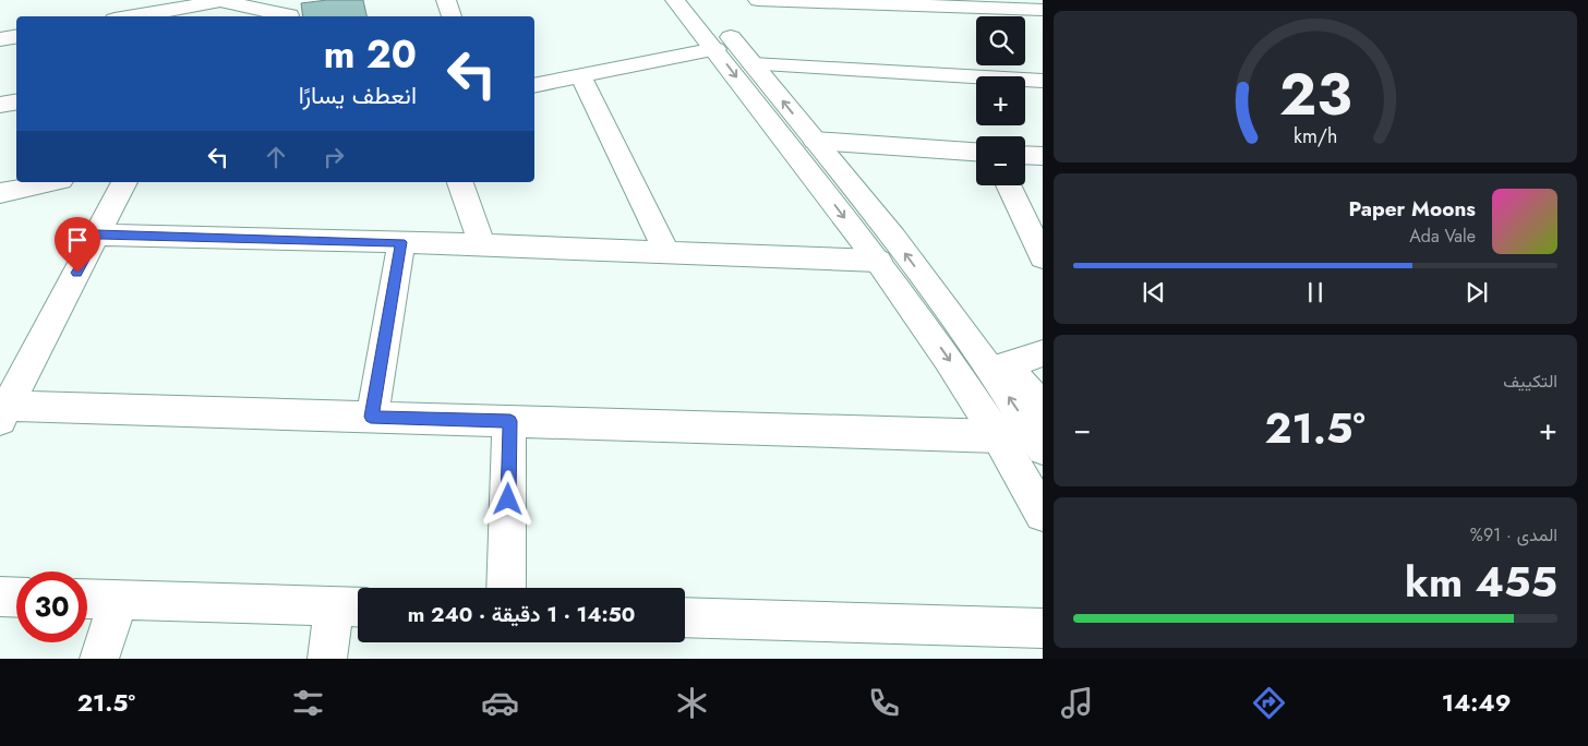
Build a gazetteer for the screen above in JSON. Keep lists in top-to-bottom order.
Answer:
{
  "page": {
    "map_buttons": ["+", "−"],
    "turn": ["20 m", "انعطف يسارًا"],
    "song": ["Paper Moons", "Ada Vale"],
    "tile": [
      "التكييف",
      ["المدى · 91%", "455 km"]
    ],
    "heat": ["−", "21.5°", "+"],
    "limit": "30",
    "trip": "14:50 · 1 دقيقة · 240 m",
    "tabs": ["14:49", "21.5°"],
    "gauge": ["23", "km/h"]
  }
}
